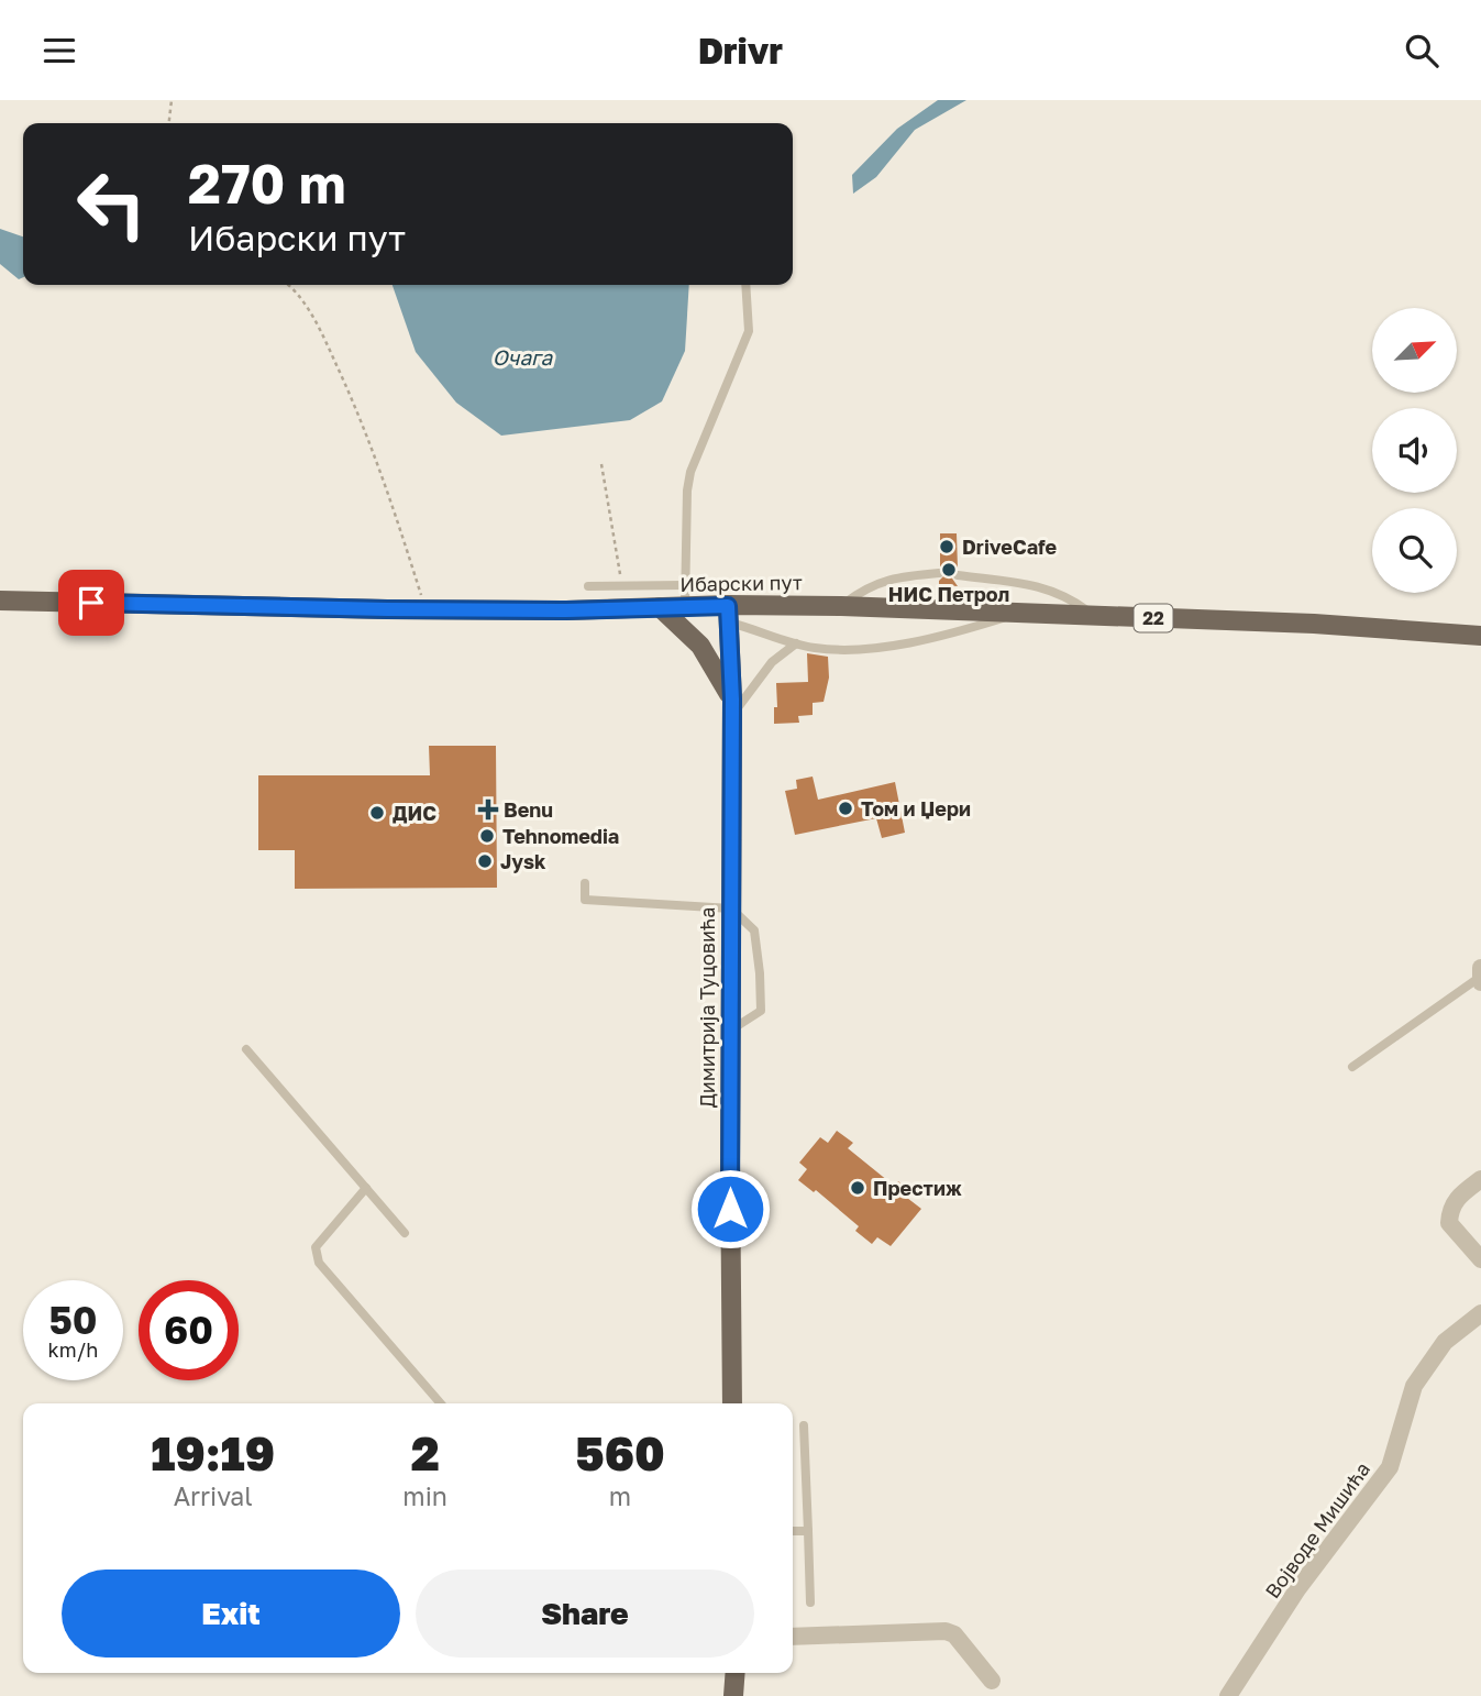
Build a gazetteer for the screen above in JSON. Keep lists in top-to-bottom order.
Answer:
{
  "streets": {
    "main road": ["Ибарски пут", "22", "Димитрија Туцовића"],
    "street": ["Војводе Мишића"]
  },
  "crossings": [
    ["Ибарски пут", "Димитрија Туцовића"]
  ],
  "water": ["Очага"],
  "places": {
    "other": [
      "DriveCafe",
      "НИС Петрол",
      "Том и Џери",
      "ДИС",
      "Tehnomedia",
      "Jysk",
      "Престиж"
    ],
    "health": ["Benu"]
  },
  "north": "top right",
  "page": {
    "header": "Drivr",
    "turn": ["270 m", "Ибарски пут"],
    "speed": "50 km/h",
    "limit": "60",
    "eta": [
      "19:19",
      "Arrival",
      "2",
      "min",
      "560",
      "m"
    ],
    "buttons": ["Exit", "Share"]
  }
}
